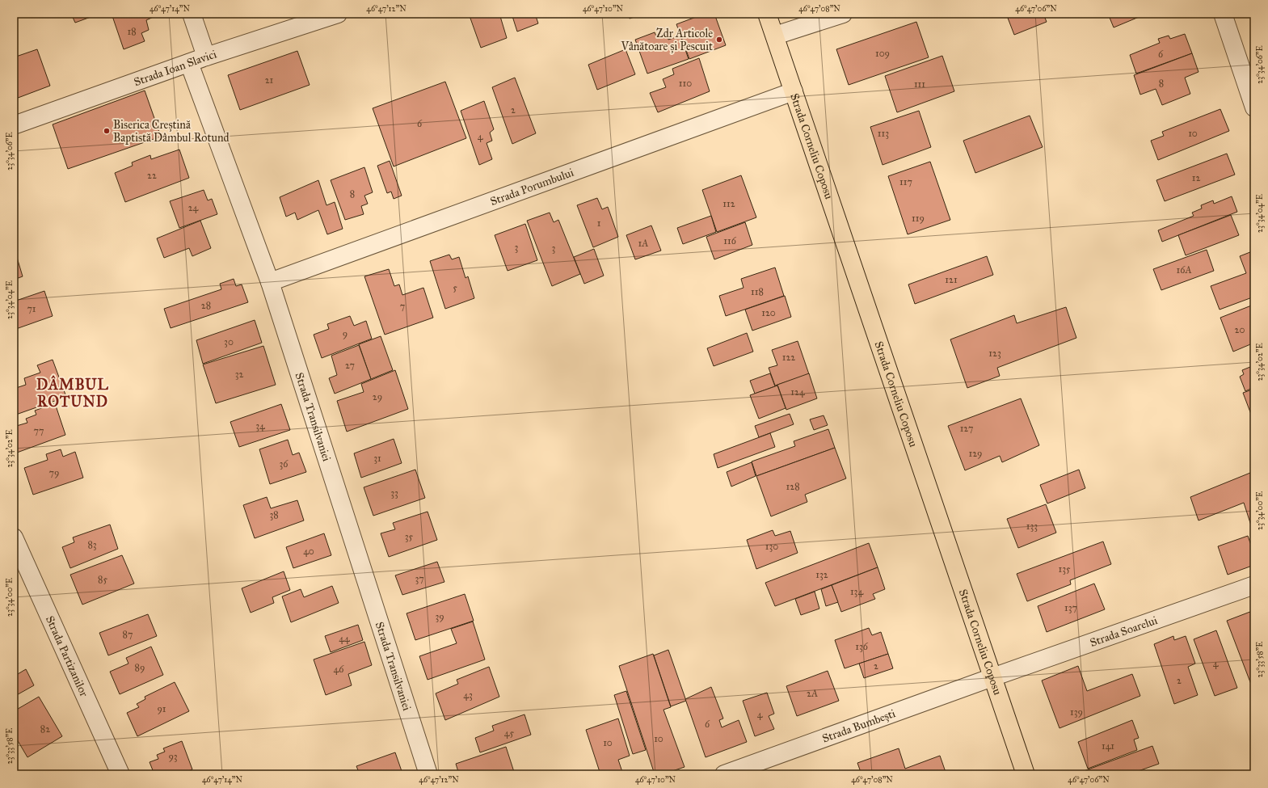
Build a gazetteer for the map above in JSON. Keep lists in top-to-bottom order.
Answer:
{
  "streets": {
    "main road": ["Strada Corneliu Coposu"],
    "street": [
      "Strada Ioan Slavici",
      "Strada Porumbului",
      "Strada Transilvaniei",
      "Strada Soarelui",
      "Strada Partizanilor",
      "Strada Bumbești"
    ]
  },
  "crossings": [
    ["Strada Ioan Slavici", "Strada Transilvaniei"],
    ["Strada Corneliu Coposu", "Strada Porumbului"],
    ["Strada Corneliu Coposu", "Strada Soarelui"],
    ["Strada Corneliu Coposu", "Strada Bumbești"],
    ["Strada Porumbului", "Strada Transilvaniei"],
    ["Strada Soarelui", "Strada Bumbești"]
  ],
  "districts": ["DÂMBUL ROTUND"],
  "places": ["Zdr Articole Vânătoare și Pescuit", "Biserica Creștină Baptistă Dâmbul Rotund"],
  "house_numbers": [
    "18",
    "109",
    "6",
    "21",
    "110",
    "8",
    "111",
    "2",
    "6",
    "113",
    "10",
    "4",
    "22",
    "12",
    "117",
    "8",
    "112",
    "24",
    "119",
    "1",
    "116",
    "1A",
    "3",
    "3",
    "16A",
    "121",
    "5",
    "118",
    "28",
    "7",
    "71",
    "120",
    "20",
    "9",
    "30",
    "123",
    "122",
    "27",
    "32",
    "124",
    "29",
    "34",
    "127",
    "77",
    "129",
    "31",
    "36",
    "79",
    "128",
    "33",
    "38",
    "133",
    "35",
    "83",
    "130",
    "40",
    "135",
    "132",
    "37",
    "85",
    "134",
    "137",
    "39",
    "87",
    "44",
    "136",
    "4",
    "2",
    "89",
    "46",
    "2",
    "2A",
    "43",
    "91",
    "139",
    "4",
    "6",
    "82",
    "45",
    "10",
    "10",
    "141",
    "93"
  ],
  "coordinates": [
    "46°47'14\"N",
    "46°47'12\"N",
    "46°47'10\"N",
    "46°47'08\"N",
    "46°47'06\"N",
    "23°34'06\"E",
    "23°34'04\"E",
    "23°34'02\"E",
    "23°34'00\"E",
    "23°33'58\"E"
  ]
}
